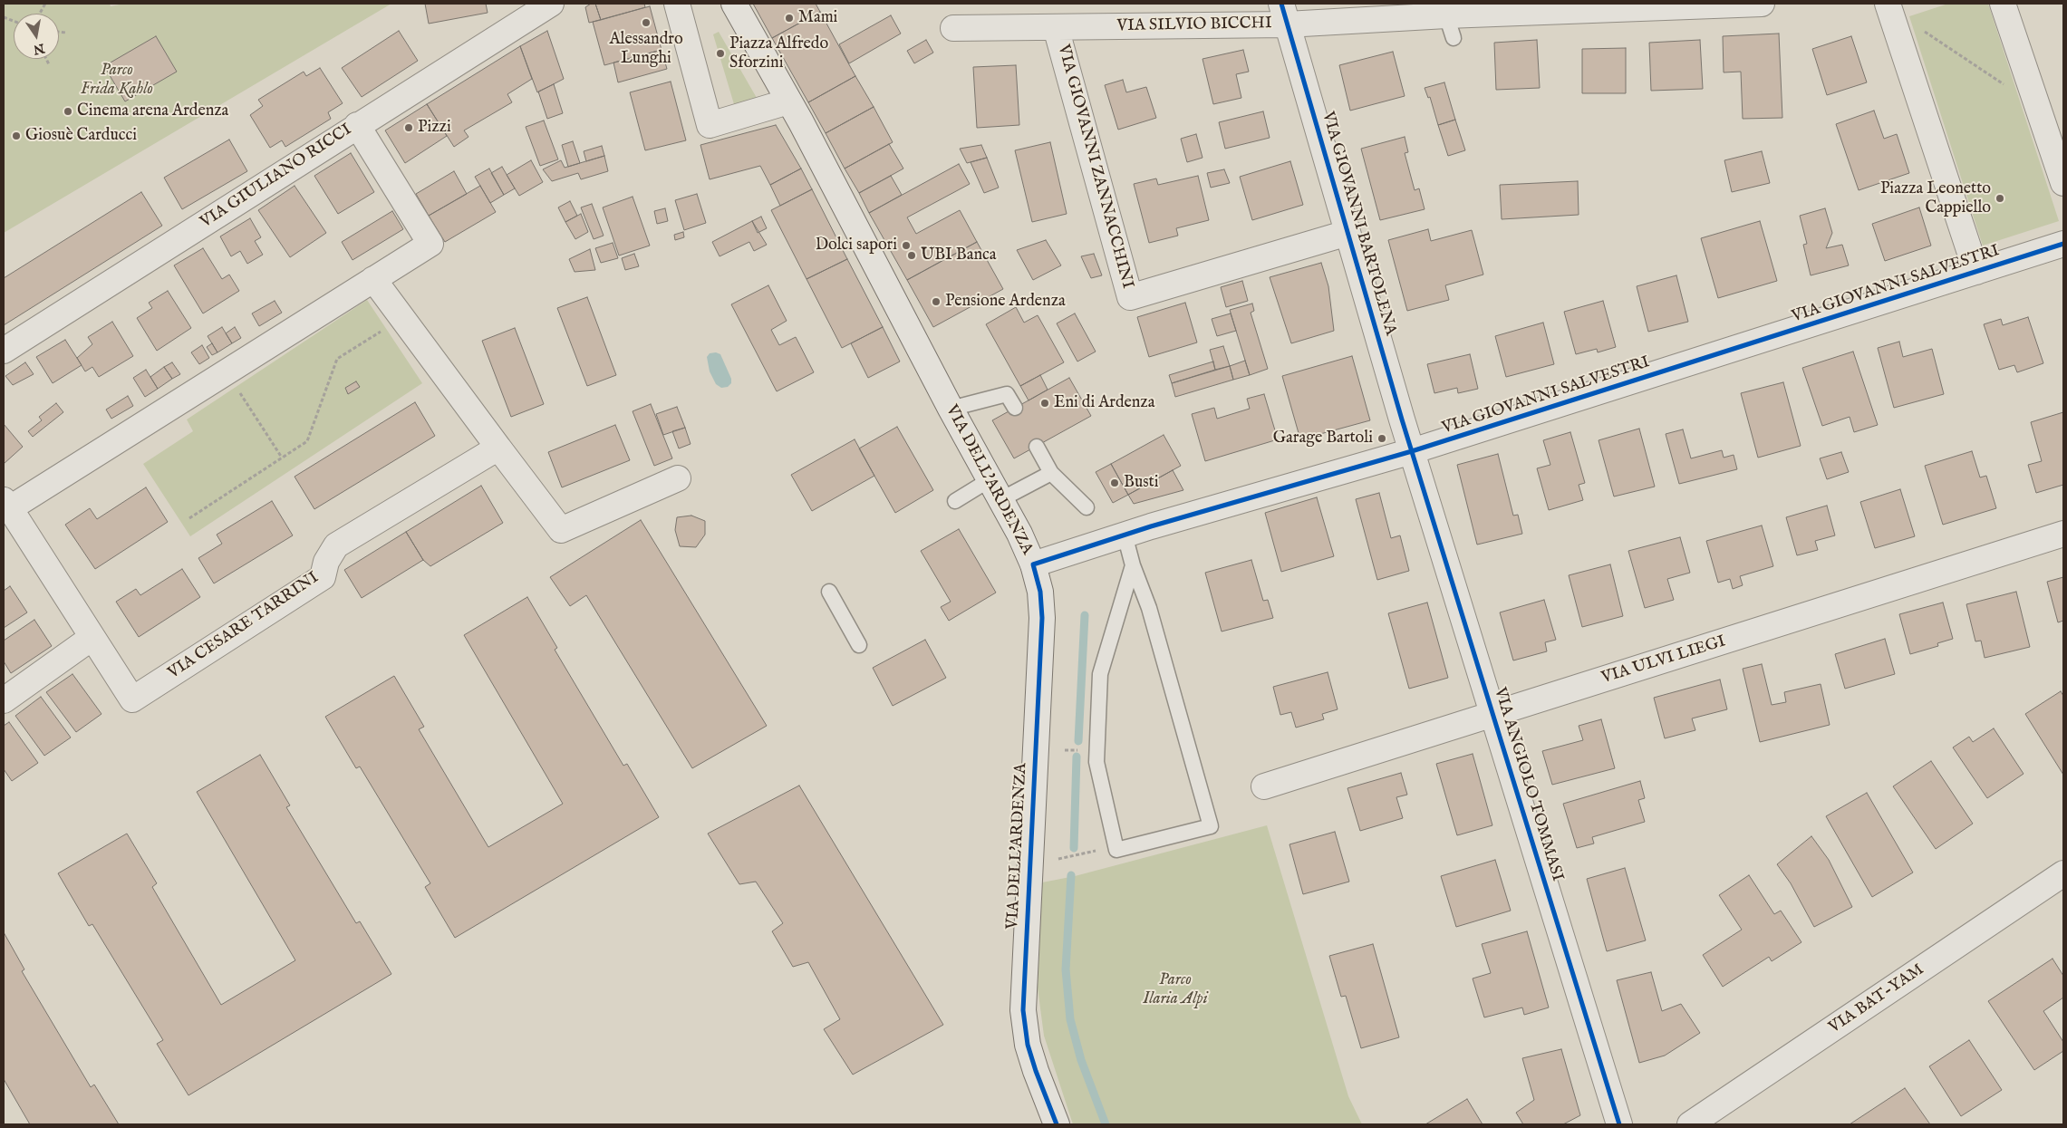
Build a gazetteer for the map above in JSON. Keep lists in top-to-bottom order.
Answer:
{
  "streets": {
    "street": [
      "VIA SILVIO BICCHI",
      "VIA GIOVANNI ZANNACCHINI",
      "VIA GIULIANO RICCI",
      "VIA GIOVANNI BARTOLENA",
      "VIA GIOVANNI SALVESTRI",
      "VIA DELL'ARDENZA",
      "VIA CESARE TARRINI",
      "VIA ULVI LIEGI",
      "VIA ANGIOLO TOMMASI",
      "VIA BAT-YAM"
    ]
  },
  "crossings": [
    ["VIA SILVIO BICCHI", "VIA GIOVANNI ZANNACCHINI"],
    ["VIA SILVIO BICCHI", "VIA GIOVANNI BARTOLENA"],
    ["VIA GIOVANNI ZANNACCHINI", "VIA GIOVANNI BARTOLENA"],
    ["VIA GIULIANO RICCI", "VIA CESARE TARRINI"],
    ["VIA GIOVANNI BARTOLENA", "VIA GIOVANNI SALVESTRI"],
    ["VIA GIOVANNI BARTOLENA", "VIA ANGIOLO TOMMASI"],
    ["VIA GIOVANNI SALVESTRI", "VIA DELL'ARDENZA"],
    ["VIA GIOVANNI SALVESTRI", "VIA ANGIOLO TOMMASI"],
    ["VIA ULVI LIEGI", "VIA ANGIOLO TOMMASI"]
  ],
  "parks": ["Parco Frida Kahlo", "Parco Ilaria Alpi"],
  "places": [
    "Mami",
    "Alessandro Lunghi",
    "Piazza Alfredo Sforzini",
    "Cinema arena Ardenza",
    "Pizzi",
    "Giosuè Carducci",
    "Piazza Leonetto Cappiello",
    "Dolci sapori",
    "UBI Banca",
    "Pensione Ardenza",
    "Eni di Ardenza",
    "Garage Bartoli",
    "Busti"
  ],
  "north": "bottom"
}
